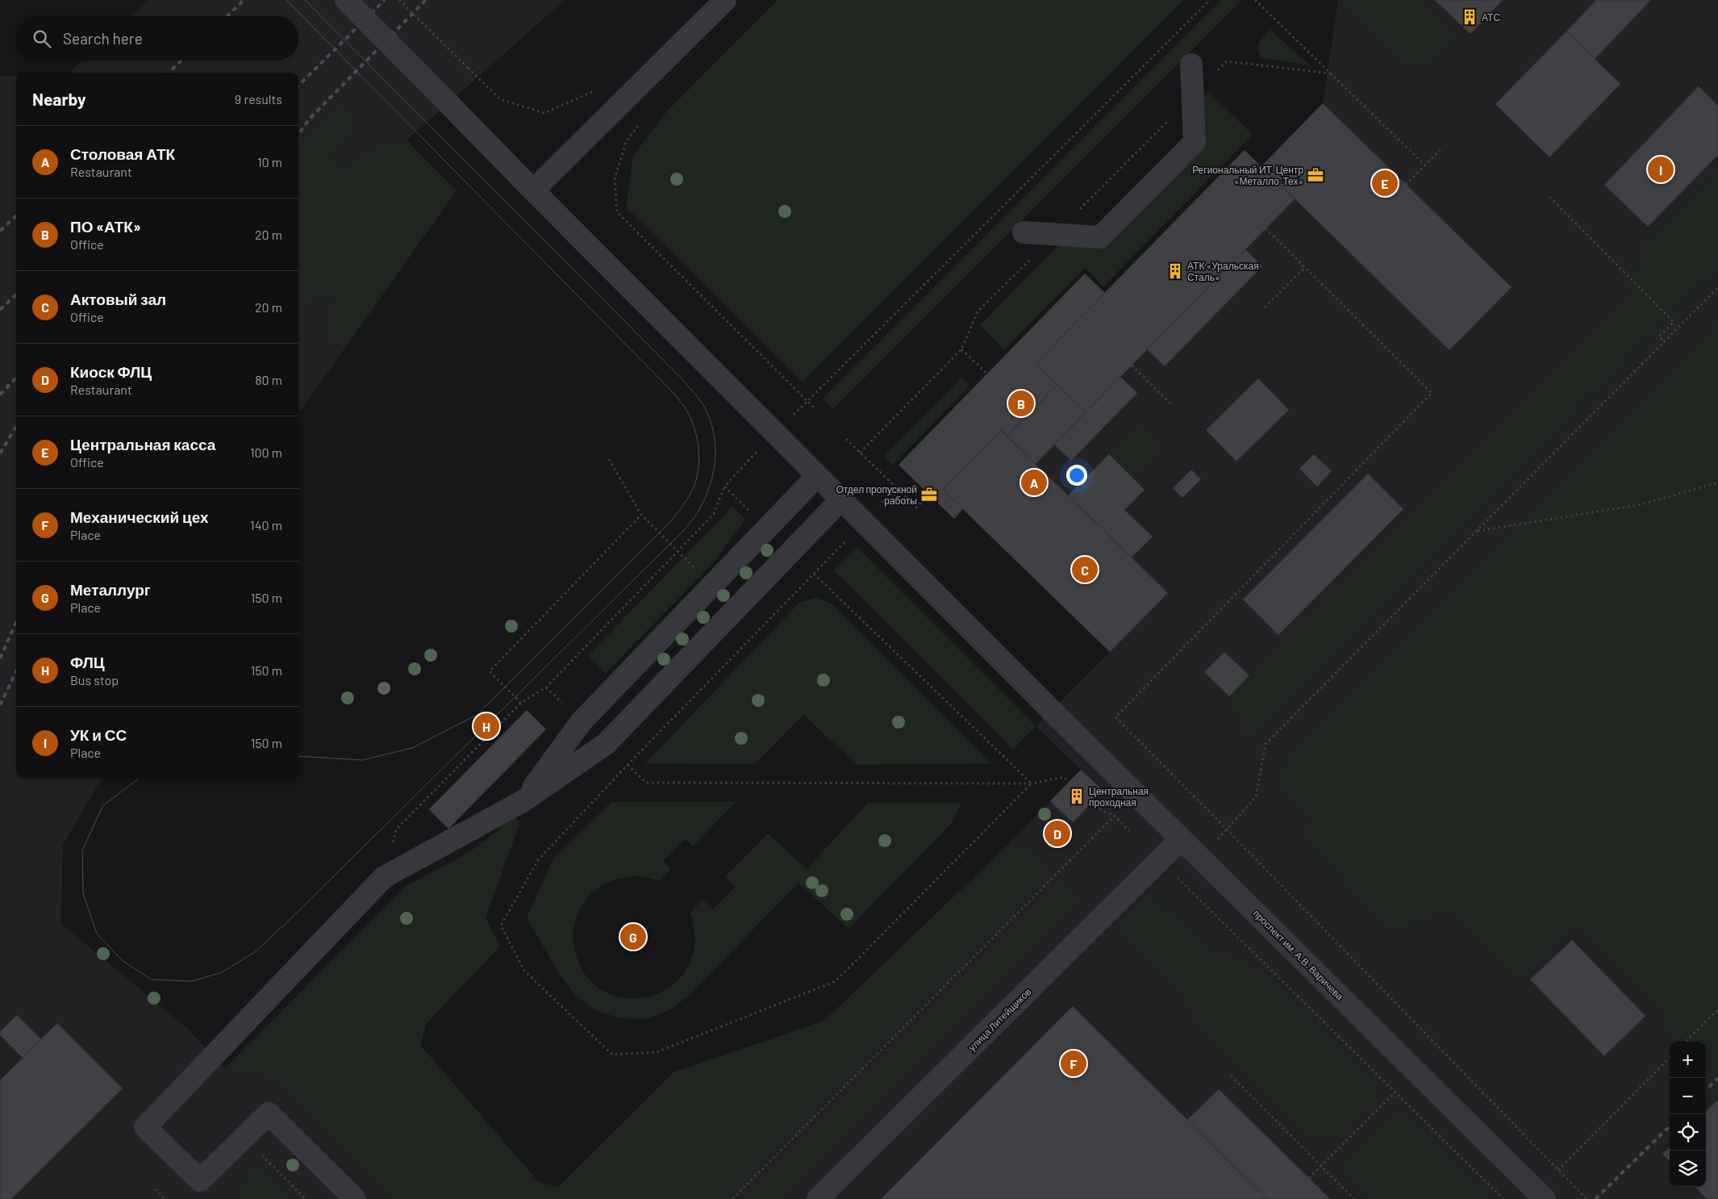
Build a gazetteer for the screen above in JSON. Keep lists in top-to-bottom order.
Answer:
{
  "streets": {
    "street": ["проспект им. А.В. Варичева", "улица Литейщиков"]
  },
  "crossings": [
    ["проспект им. А.В. Варичева", "улица Литейщиков"]
  ],
  "places": {
    "building": ["АТС", "АТК «Уральская Сталь»", "Центральная проходная"],
    "office": ["Региональный ИТ-Центр «Металло-Тех»", "Отдел пропускной работы"]
  },
  "page": {
    "search": "Search here",
    "heading": ["Nearby", "9 results"],
    "list": [
      {
        "mark": "A",
        "name": "Столовая АТК",
        "note": "Restaurant",
        "value": "10 m"
      },
      {
        "mark": "B",
        "name": "ПО «АТК»",
        "note": "Office",
        "value": "20 m"
      },
      {
        "mark": "C",
        "name": "Актовый зал",
        "note": "Office",
        "value": "20 m"
      },
      {
        "mark": "D",
        "name": "Киоск ФЛЦ",
        "note": "Restaurant",
        "value": "80 m"
      },
      {
        "mark": "E",
        "name": "Центральная касса",
        "note": "Office",
        "value": "100 m"
      },
      {
        "mark": "F",
        "name": "Механический цех",
        "note": "Place",
        "value": "140 m"
      },
      {
        "mark": "G",
        "name": "Металлург",
        "note": "Place",
        "value": "150 m"
      },
      {
        "mark": "H",
        "name": "ФЛЦ",
        "note": "Bus stop",
        "value": "150 m"
      },
      {
        "mark": "I",
        "name": "УК и СС",
        "note": "Place",
        "value": "150 m"
      }
    ],
    "pins": [
      "I",
      "E",
      "B",
      "A",
      "C",
      "H",
      "D",
      "G",
      "F"
    ],
    "map_buttons": ["+", "−"]
  }
}
